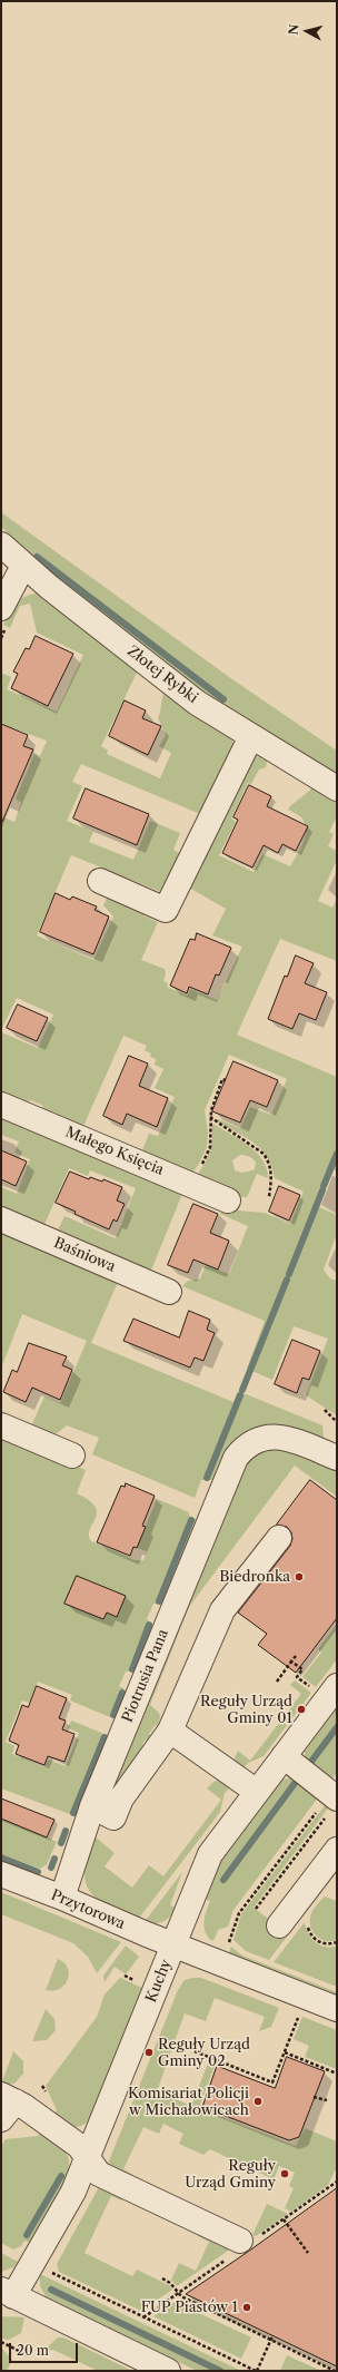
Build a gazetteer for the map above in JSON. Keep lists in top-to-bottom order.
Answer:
{
  "streets": {
    "street": [
      "Złotej Rybki",
      "Małego Księcia",
      "Baśniowa",
      "Piotrusia Pana",
      "Przytorowa",
      "Kuchy"
    ]
  },
  "crossings": [
    ["Piotrusia Pana", "Przytorowa"],
    ["Przytorowa", "Kuchy"]
  ],
  "places": [
    "Biedronka",
    "Reguły Urząd Gminy 01",
    "Reguły Urząd Gminy 02",
    "Komisariat Policji w Michałowicach",
    "Reguły Urząd Gminy",
    "FUP Piastów 1"
  ],
  "scale_bar": "20 m",
  "north": "left"
}
